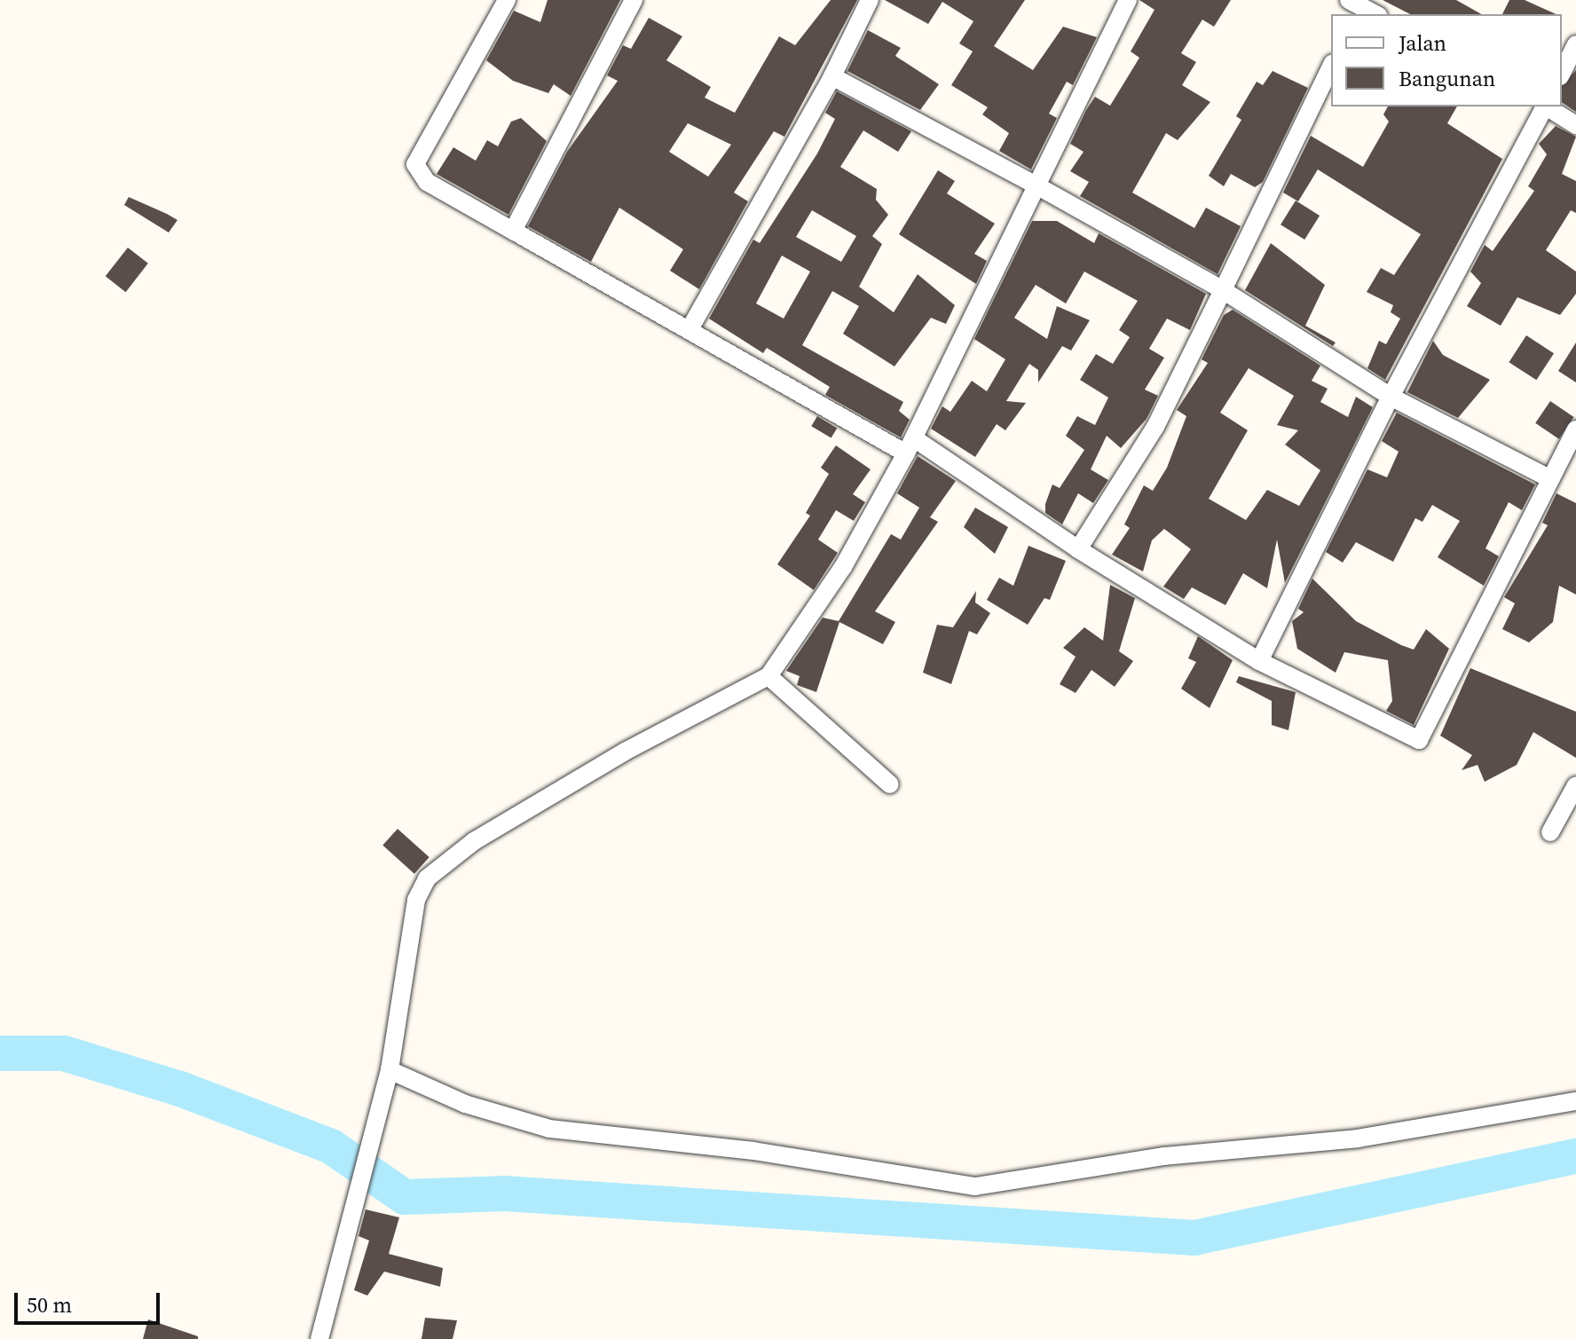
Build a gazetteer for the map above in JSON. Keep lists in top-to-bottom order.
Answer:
{
  "legend": ["Jalan", "Bangunan"],
  "scale_bar": "50 m"
}
